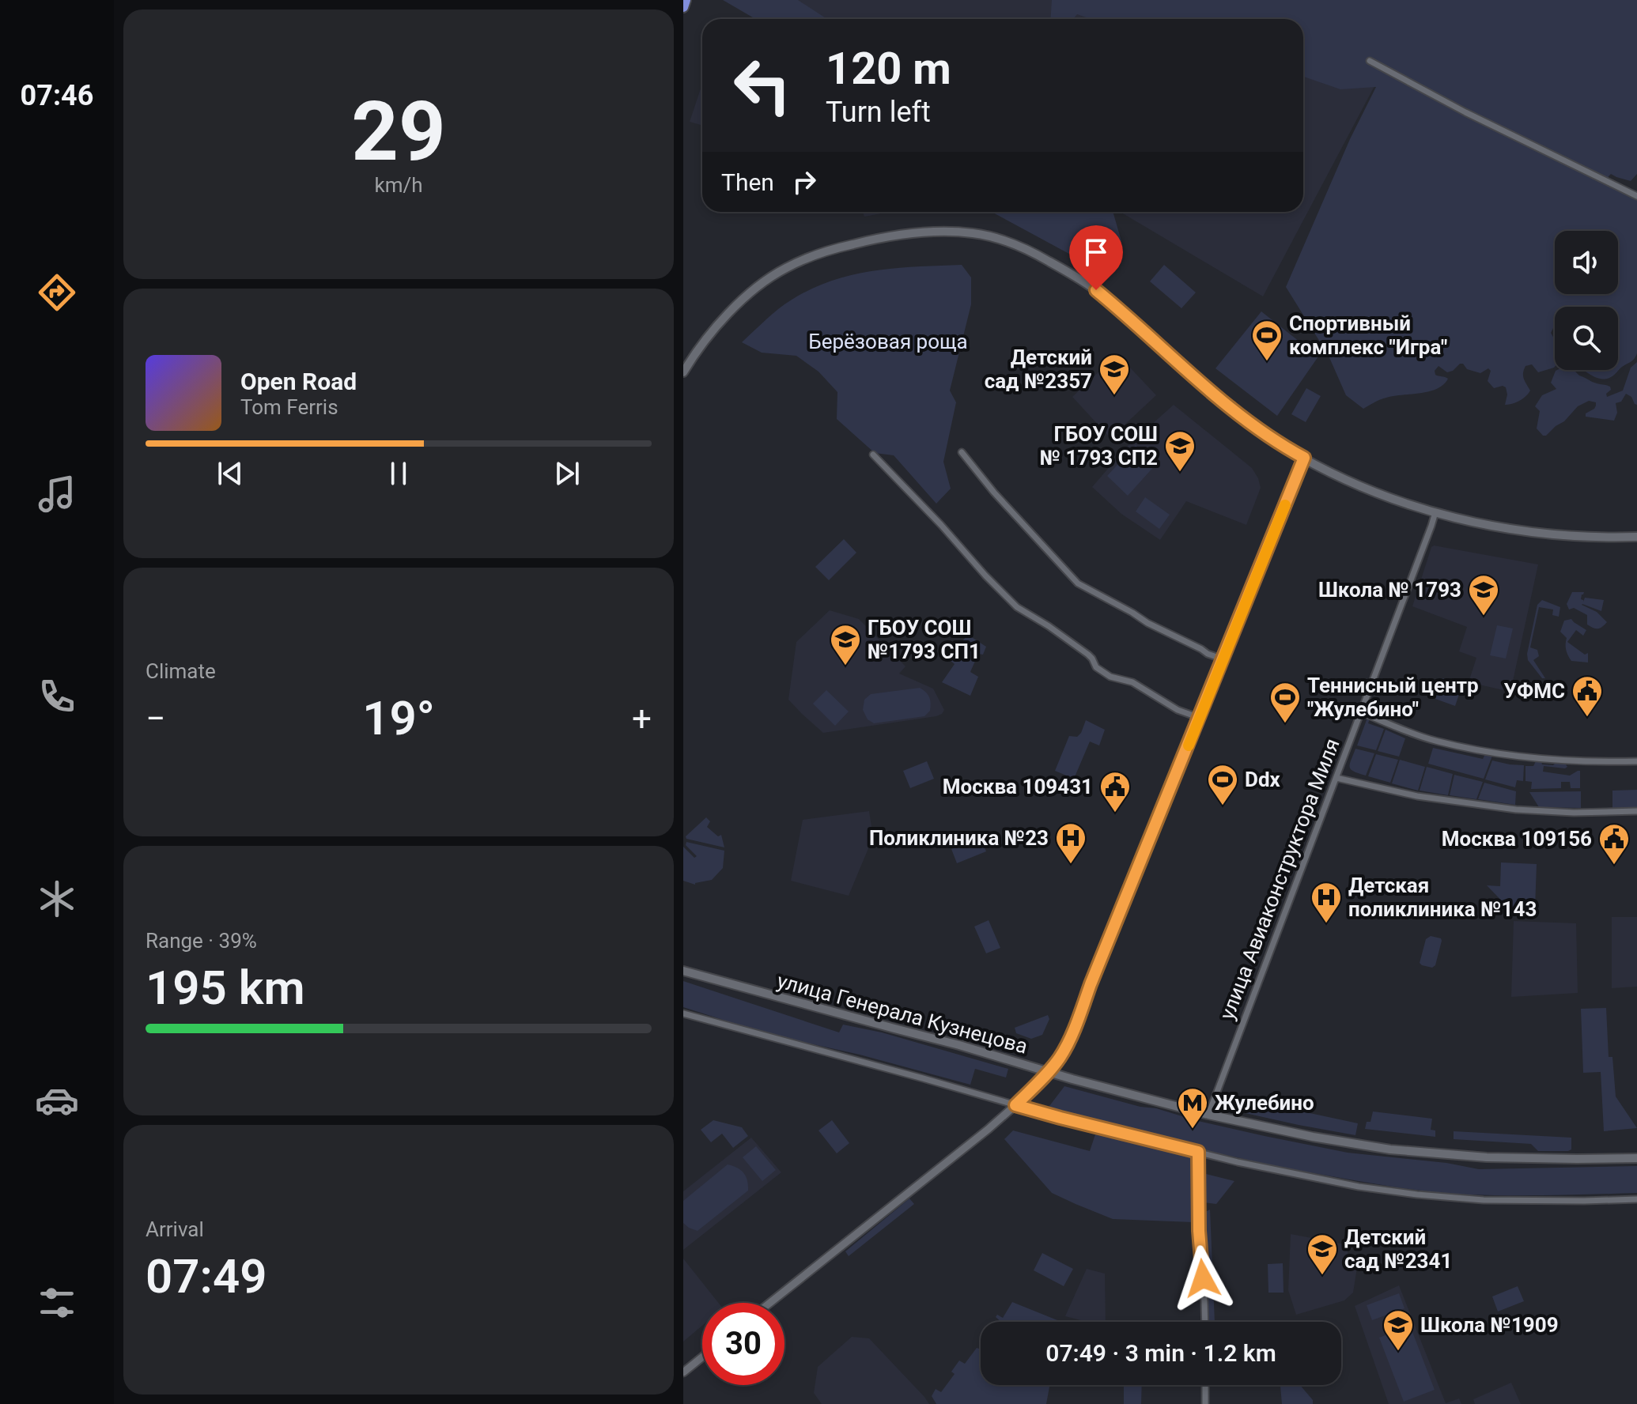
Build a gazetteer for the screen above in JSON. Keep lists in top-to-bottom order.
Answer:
{
  "streets": {
    "main road": ["улица Генерала Кузнецова"],
    "street": ["улица Авиаконструктора Миля"]
  },
  "crossings": [
    ["улица Авиаконструктора Миля", "улица Генерала Кузнецова"]
  ],
  "parks": ["Берёзовая роща"],
  "places": {
    "sports": ["Спортивный комплекс \"Игра\"", "Теннисный центр \"Жулебино\"", "Ddx"],
    "school or university": [
      "Детский сад №2357",
      "ГБОУ СОШ № 1793 СП2",
      "Школа № 1793",
      "ГБОУ СОШ №1793 СП1",
      "Детский сад №2341",
      "Школа №1909"
    ],
    "public building": ["УФМС", "Москва 109431", "Москва 109156"],
    "hospital": ["Поликлиника №23", "Детская поликлиника №143"],
    "metro station": ["Жулебино"]
  },
  "page": {
    "tabs": "07:46",
    "tile": [
      ["29", "km/h"],
      "Climate",
      ["Range · 39%", "195 km"],
      ["Arrival", "07:49"]
    ],
    "turn": ["120 m", "Turn left"],
    "then": "Then",
    "song": ["Open Road", "Tom Ferris"],
    "heat": ["−", "19°", "+"],
    "limit": "30",
    "trip": "07:49 · 3 min · 1.2 km"
  }
}
